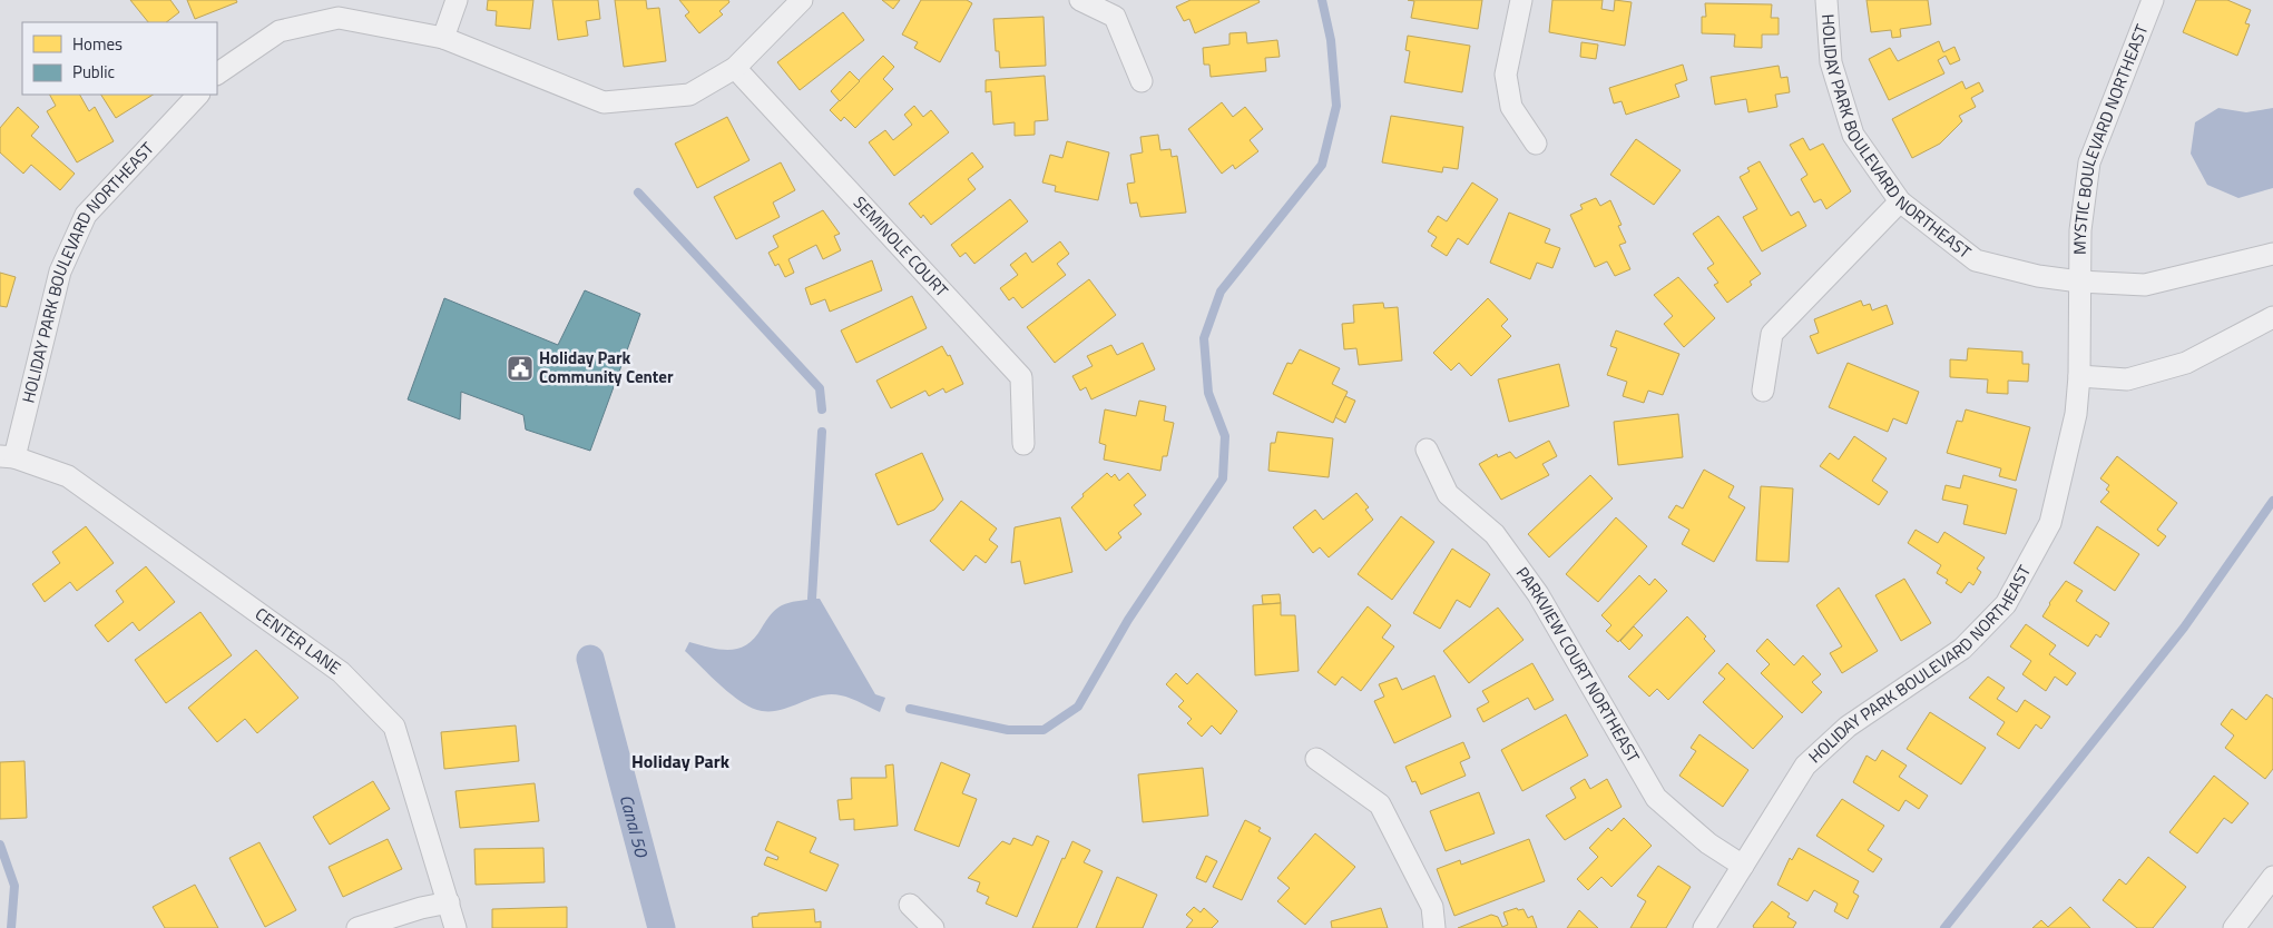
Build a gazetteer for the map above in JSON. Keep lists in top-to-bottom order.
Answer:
{
  "streets": {
    "street": [
      "HOLIDAY PARK BOULEVARD NORTHEAST",
      "MYSTIC BOULEVARD NORTHEAST",
      "SEMINOLE COURT",
      "CENTER LANE",
      "PARKVIEW COURT NORTHEAST"
    ]
  },
  "crossings": [
    ["HOLIDAY PARK BOULEVARD NORTHEAST", "MYSTIC BOULEVARD NORTHEAST"],
    ["HOLIDAY PARK BOULEVARD NORTHEAST", "CENTER LANE"],
    ["HOLIDAY PARK BOULEVARD NORTHEAST", "PARKVIEW COURT NORTHEAST"]
  ],
  "districts": ["Holiday Park"],
  "water": ["Canal 50"],
  "places": {
    "public building": ["Holiday Park Community Center"]
  },
  "legend": ["Homes", "Public"]
}
